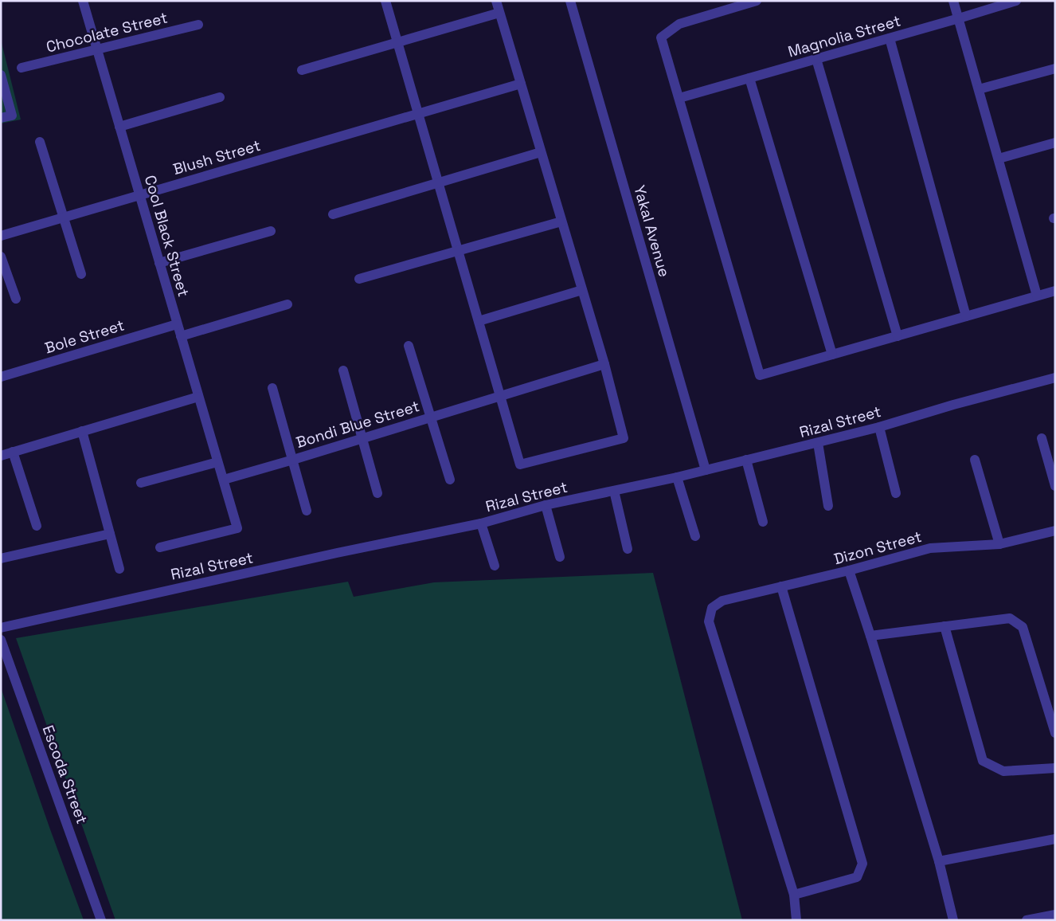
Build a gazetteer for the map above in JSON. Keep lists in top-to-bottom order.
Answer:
{
  "streets": {
    "street": [
      "Chocolate Street",
      "Magnolia Street",
      "Blush Street",
      "Yakal Avenue",
      "Cool Black Street",
      "Bole Street",
      "Rizal Street",
      "Bondi Blue Street",
      "Dizon Street",
      "Escoda Street"
    ]
  },
  "crossings": [
    ["Chocolate Street", "Cool Black Street"],
    ["Blush Street", "Cool Black Street"],
    ["Yakal Avenue", "Rizal Street"],
    ["Cool Black Street", "Bole Street"],
    ["Cool Black Street", "Bondi Blue Street"]
  ]
}
